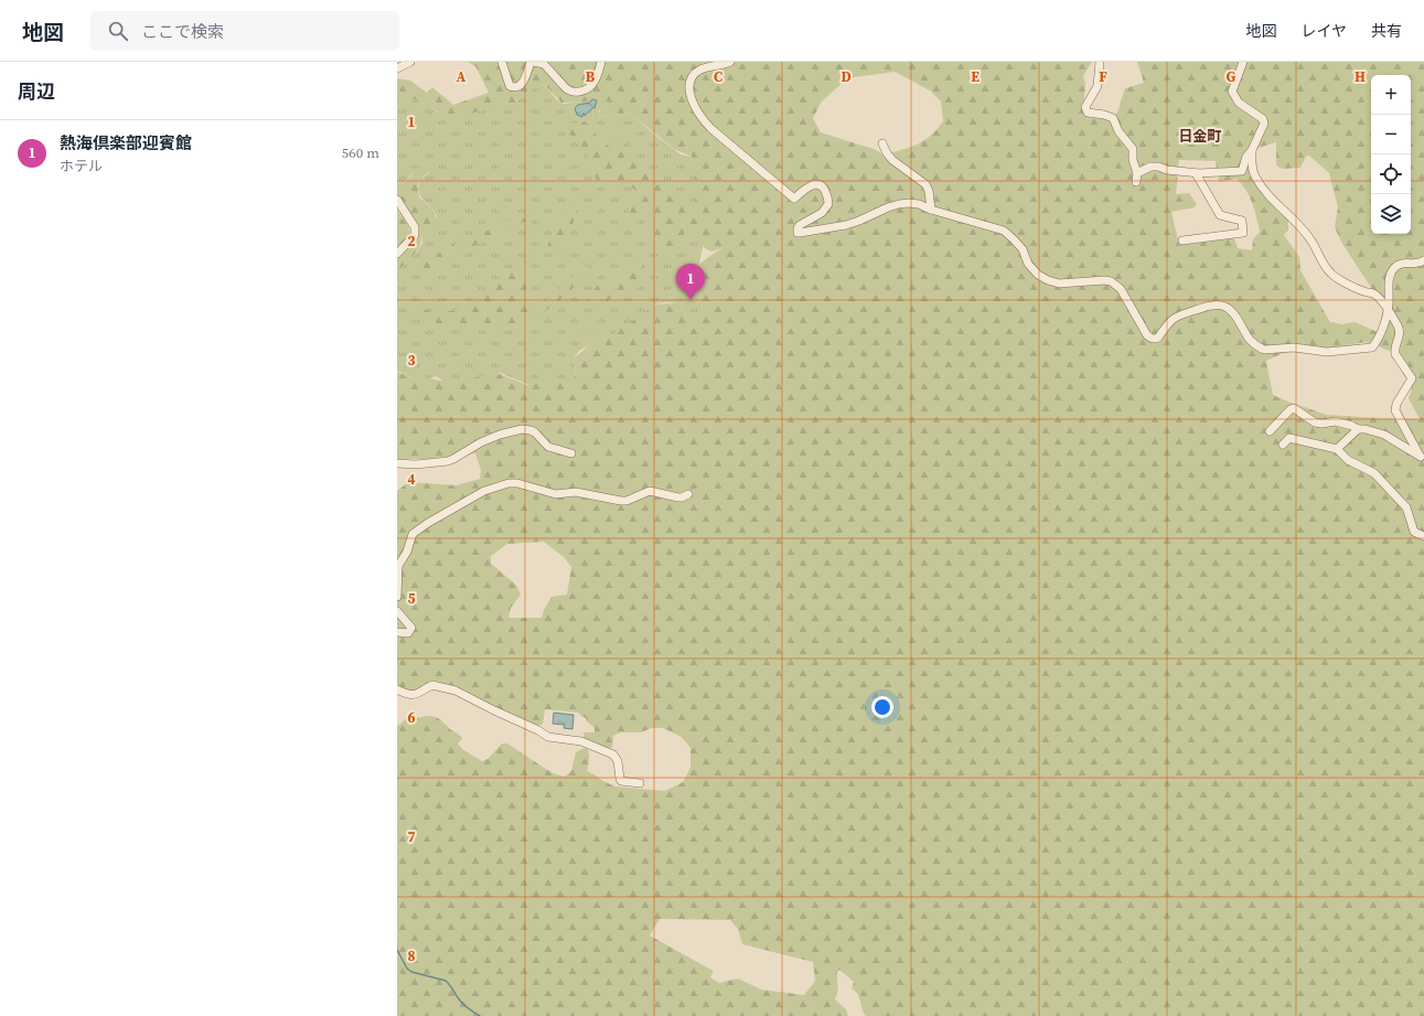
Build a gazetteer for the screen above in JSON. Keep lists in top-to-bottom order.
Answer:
{
  "districts": ["日金町"],
  "page": {
    "header": "地図",
    "search": "ここで検索",
    "nav": ["地図", "レイヤ", "共有"],
    "heading": "周辺",
    "map_buttons": ["+", "−"],
    "list": [
      {
        "mark": "1",
        "name": "熱海倶楽部迎賓館",
        "note": "ホテル",
        "value": "560 m"
      }
    ],
    "pins": "1"
  },
  "grid": {
    "columns": [
      "A",
      "B",
      "C",
      "D",
      "E",
      "F",
      "G",
      "H"
    ],
    "rows": [
      "1",
      "2",
      "3",
      "4",
      "5",
      "6",
      "7",
      "8"
    ]
  }
}
